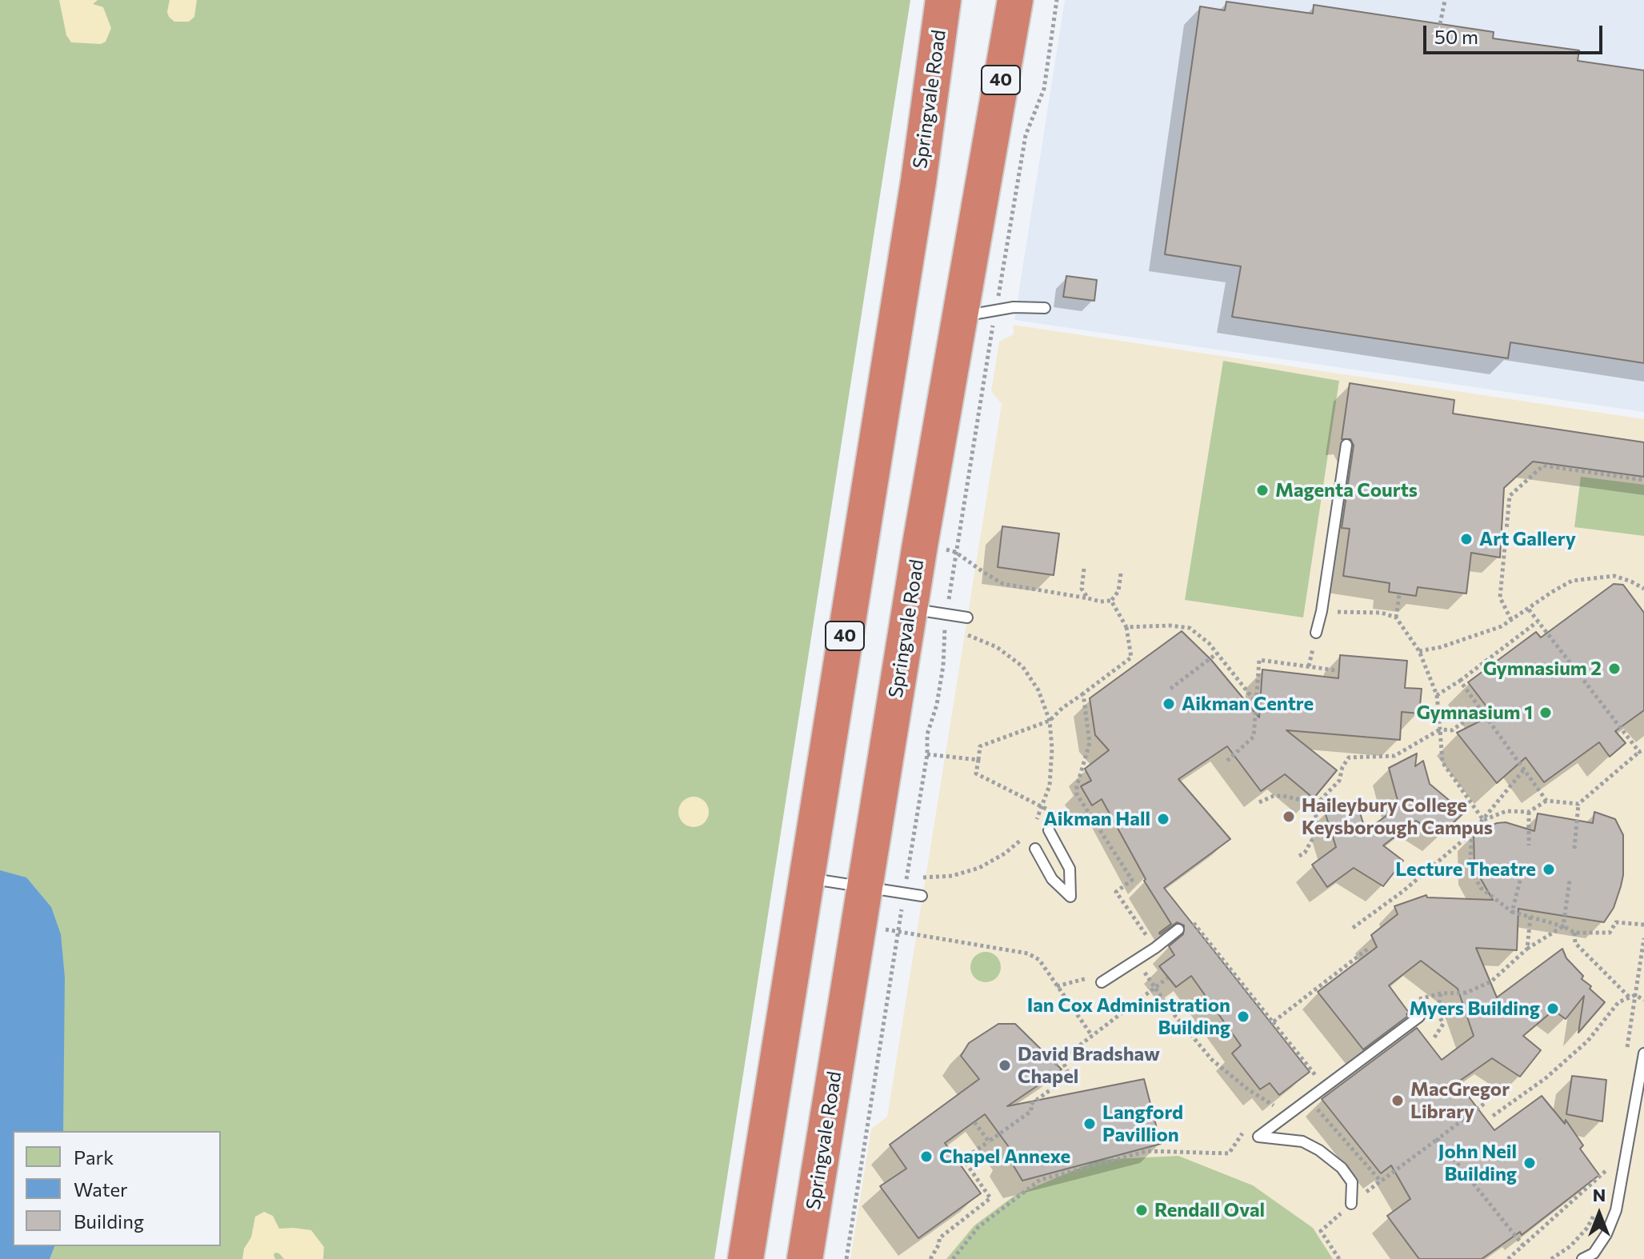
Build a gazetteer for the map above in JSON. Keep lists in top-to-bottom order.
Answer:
{
  "streets": {
    "highway": ["40", "Springvale Road"]
  },
  "places": [
    "Magenta Courts",
    "Art Gallery",
    "Gymnasium 2",
    "Aikman Centre",
    "Gymnasium 1",
    "Haileybury College Keysborough Campus",
    "Aikman Hall",
    "Lecture Theatre",
    "Myers Building",
    "Ian Cox Administration Building",
    "David Bradshaw Chapel",
    "MacGregor Library",
    "Langford Pavillion",
    "Chapel Annexe",
    "John Neil Building",
    "Rendall Oval"
  ],
  "legend": ["Park", "Water", "Building"],
  "scale_bar": "50 m",
  "north": "top"
}
